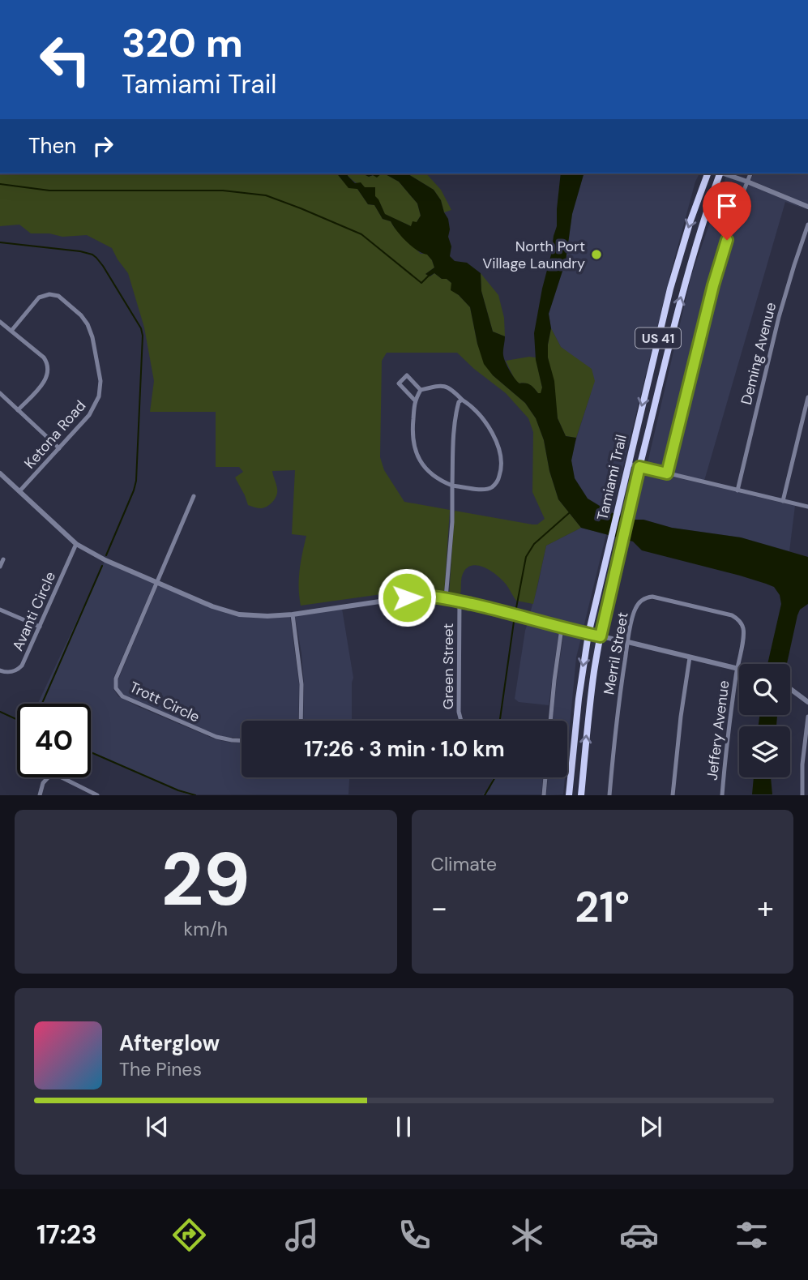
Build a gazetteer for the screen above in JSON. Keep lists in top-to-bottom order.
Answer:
{
  "streets": {
    "main road": ["US 41", "Tamiami Trail"],
    "street": [
      "Deming Avenue",
      "Ketona Road",
      "Avanti Circle",
      "Merril Street",
      "Green Street",
      "Trott Circle",
      "Jeffery Avenue"
    ]
  },
  "crossings": [
    ["Merril Street", "Jeffery Avenue"]
  ],
  "places": ["North Port Village Laundry"],
  "page": {
    "turn": ["320 m", "Tamiami Trail"],
    "then": "Then",
    "limit": "40",
    "trip": "17:26 · 3 min · 1.0 km",
    "tile": [
      ["29", "km/h"],
      "Climate"
    ],
    "heat": ["−", "21°", "+"],
    "song": ["Afterglow", "The Pines"],
    "tabs": "17:23"
  }
}
